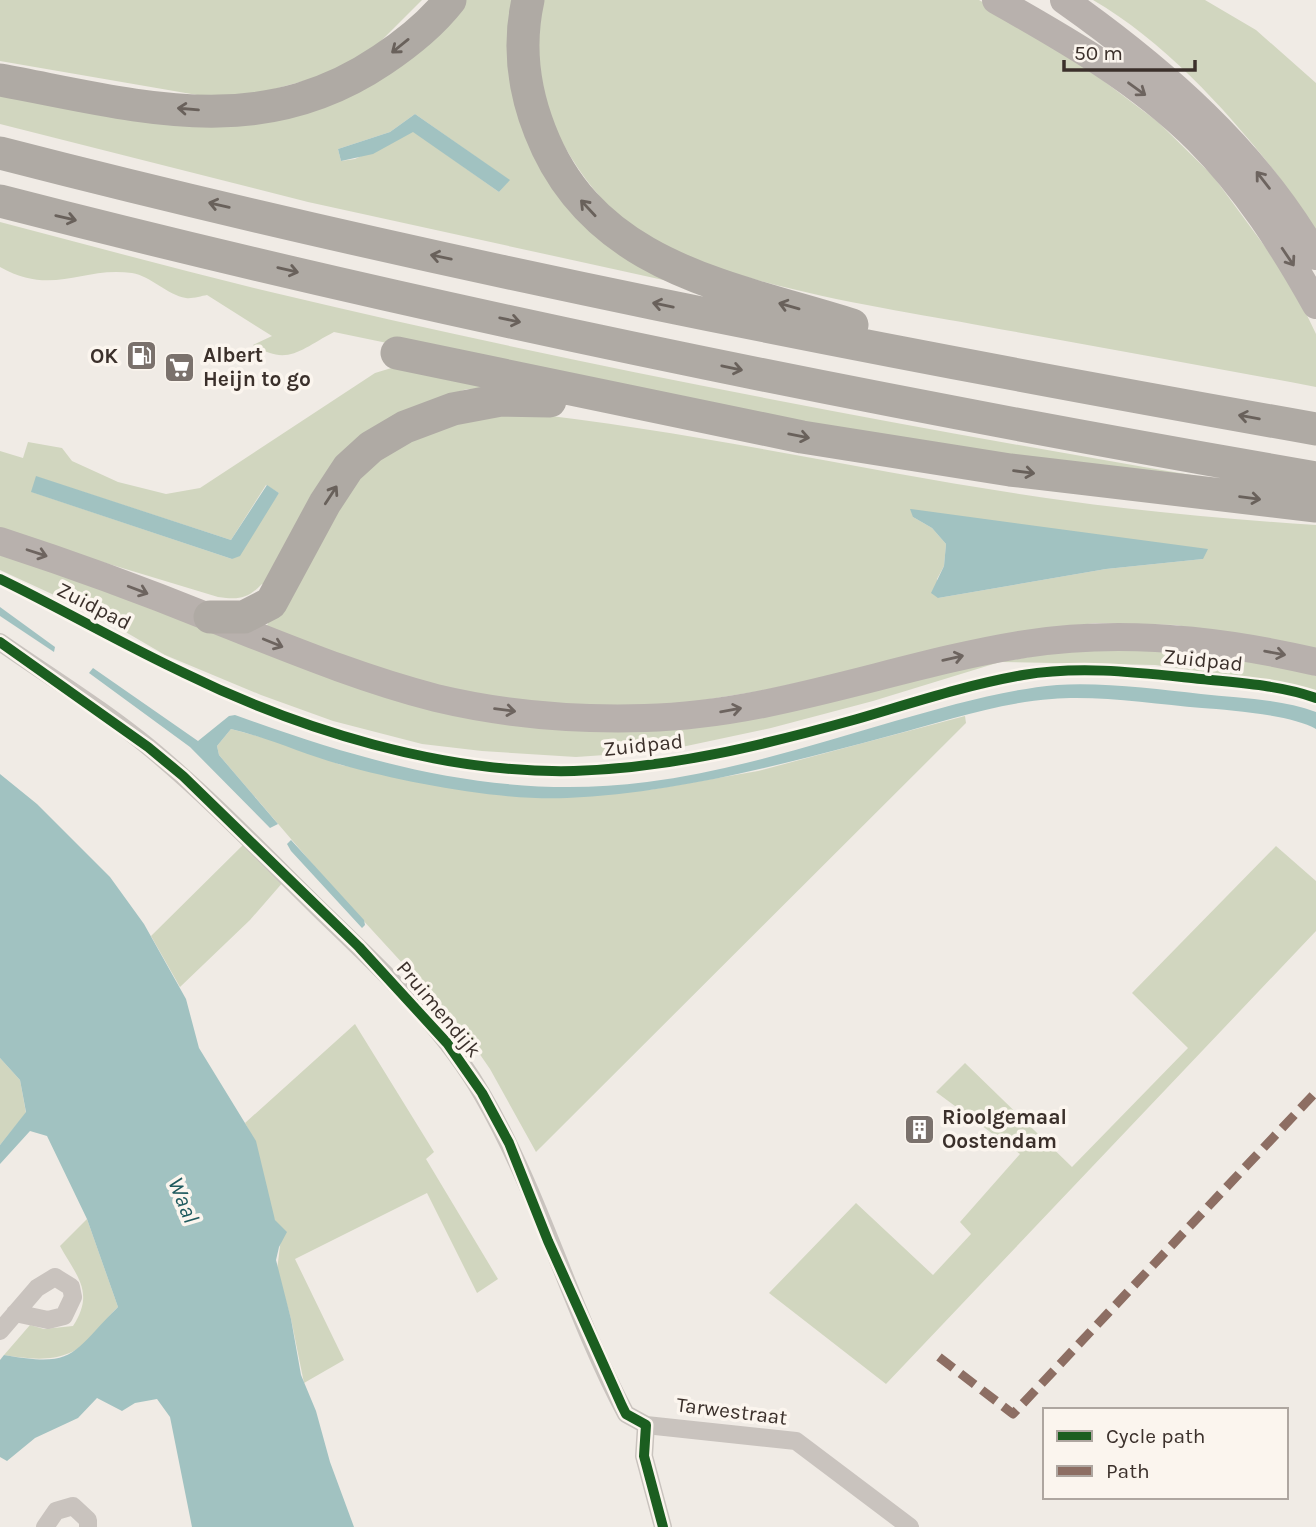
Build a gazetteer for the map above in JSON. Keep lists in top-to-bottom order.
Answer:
{
  "streets": {
    "street": ["Pruimendijk", "Tarwestraat"],
    "cycle path": ["Zuidpad"]
  },
  "crossings": [
    ["Pruimendijk", "Tarwestraat"]
  ],
  "water": ["Waal"],
  "places": {
    "fuel station": ["OK"],
    "supermarket": ["Albert Heijn to go"],
    "building": ["Rioolgemaal Oostendam"]
  },
  "legend": ["Cycle path", "Path"],
  "scale_bar": "50 m"
}
